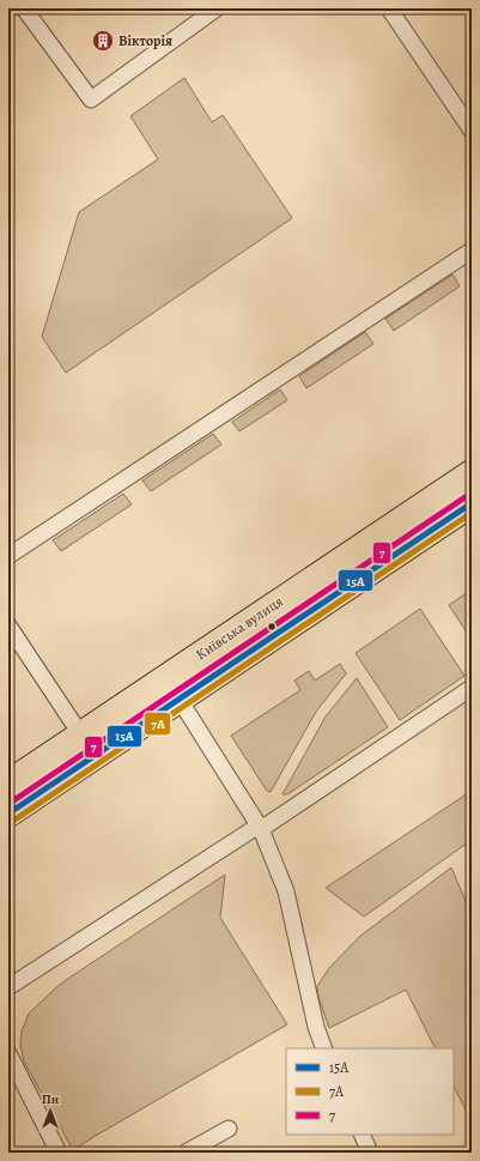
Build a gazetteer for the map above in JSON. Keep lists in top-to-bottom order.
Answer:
{
  "streets": {
    "main road": ["Київська вулиця"]
  },
  "places": {
    "building": ["Вікторія"]
  },
  "lines": ["transit line 7", "transit line 15A", "transit line 7А"],
  "legend": ["15A", "7А", "7"],
  "north": "top"
}
